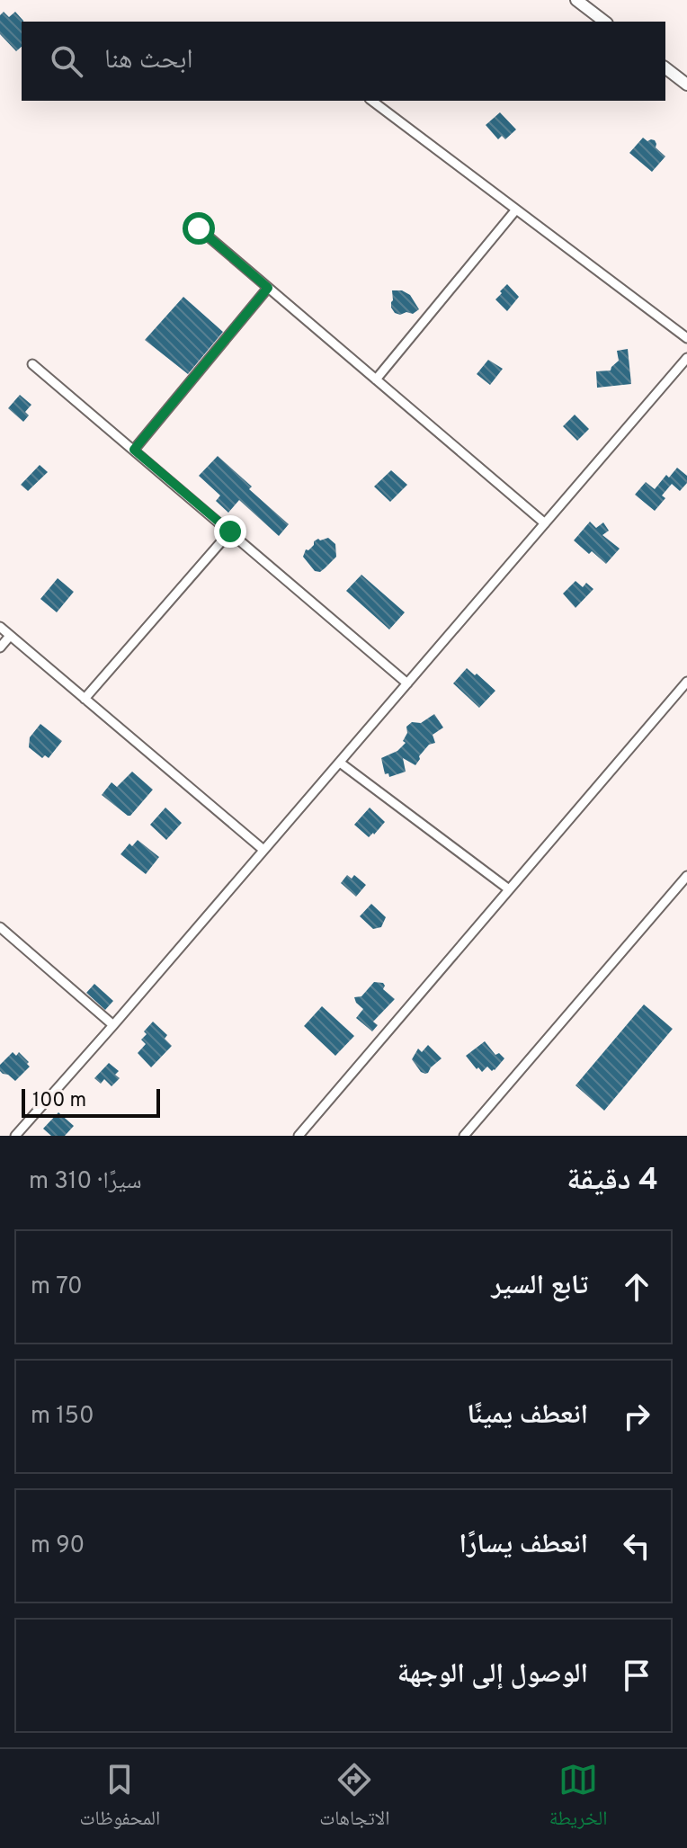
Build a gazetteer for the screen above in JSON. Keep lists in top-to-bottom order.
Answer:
{
  "scale_bar": "100 m",
  "page": {
    "search": "ابحث هنا",
    "scale": "100 m",
    "heading": ["4 دقيقة", "سيرًا · 310 m"],
    "list": [
      ["تابع السير", "70 m"],
      ["انعطف يمينًا", "150 m"],
      ["انعطف يسارًا", "90 m"],
      "الوصول إلى الوجهة"
    ],
    "nav": ["الخريطة", "الاتجاهات", "المحفوظات"]
  }
}
